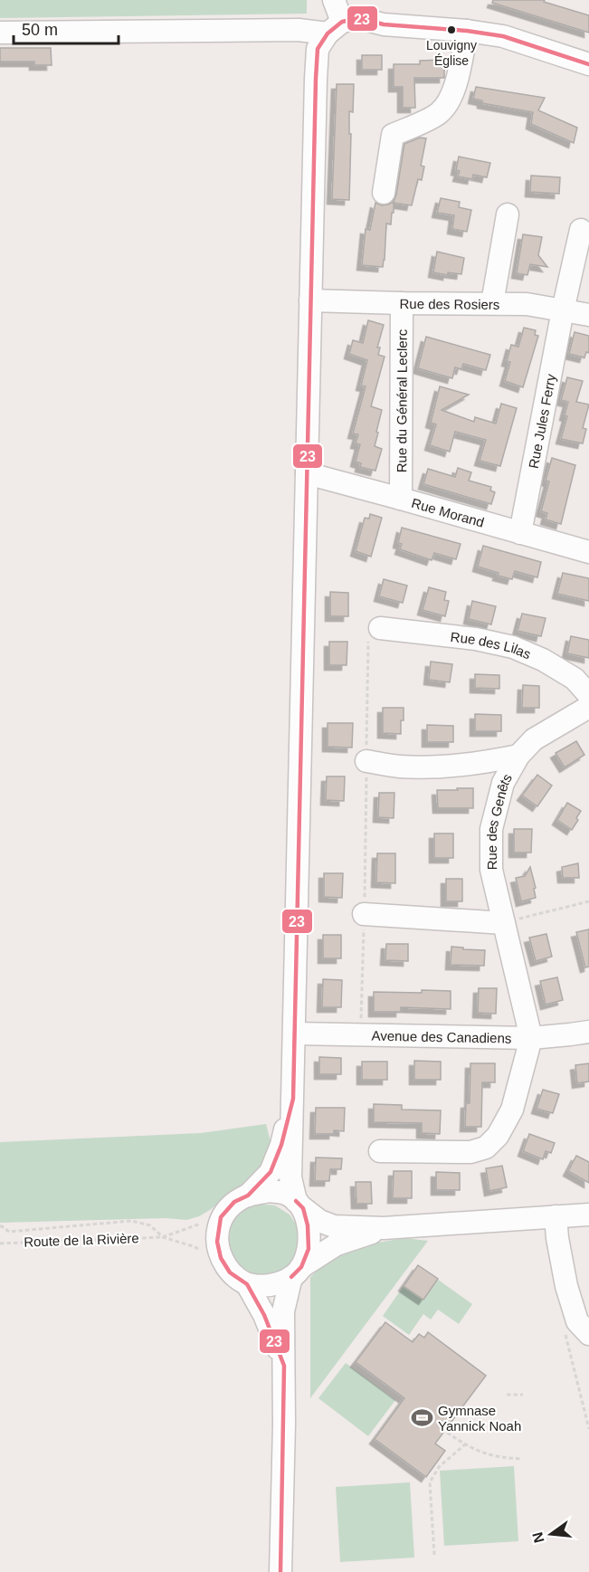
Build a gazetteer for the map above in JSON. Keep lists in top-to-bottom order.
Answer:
{
  "streets": {
    "street": [
      "Rue des Rosiers",
      "Rue du Général Leclerc",
      "Rue Jules Ferry",
      "Rue Morand",
      "Rue des Lilas",
      "Rue des Genêts",
      "Avenue des Canadiens"
    ],
    "path": ["Route de la Rivière"]
  },
  "crossings": [
    ["Rue des Rosiers", "Rue du Général Leclerc"],
    ["Rue des Rosiers", "Rue Jules Ferry"],
    ["Rue du Général Leclerc", "Rue Morand"],
    ["Rue Jules Ferry", "Rue Morand"],
    ["Rue des Genêts", "Avenue des Canadiens"]
  ],
  "places": {
    "other": ["Louvigny Église"],
    "sports": ["Gymnase Yannick Noah"]
  },
  "lines": ["transit line 23"],
  "scale_bar": "50 m",
  "north": "left"
}
